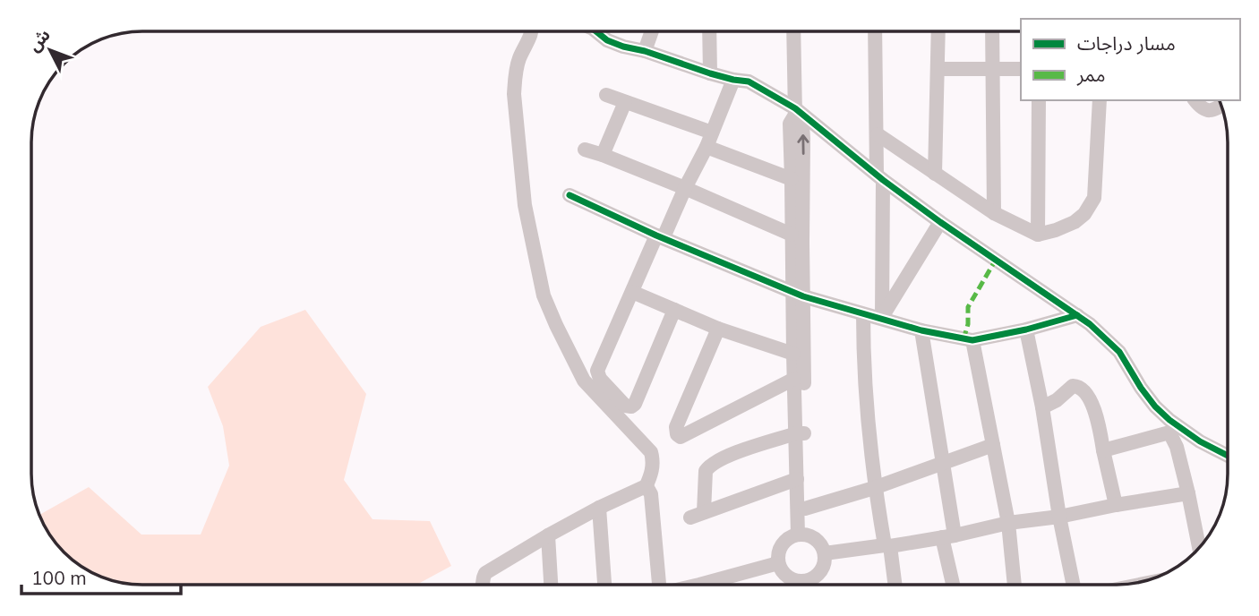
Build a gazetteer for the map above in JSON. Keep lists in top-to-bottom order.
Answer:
{
  "legend": ["مسار دراجات", "ممر"],
  "scale_bar": "100 m",
  "north": "top left"
}
